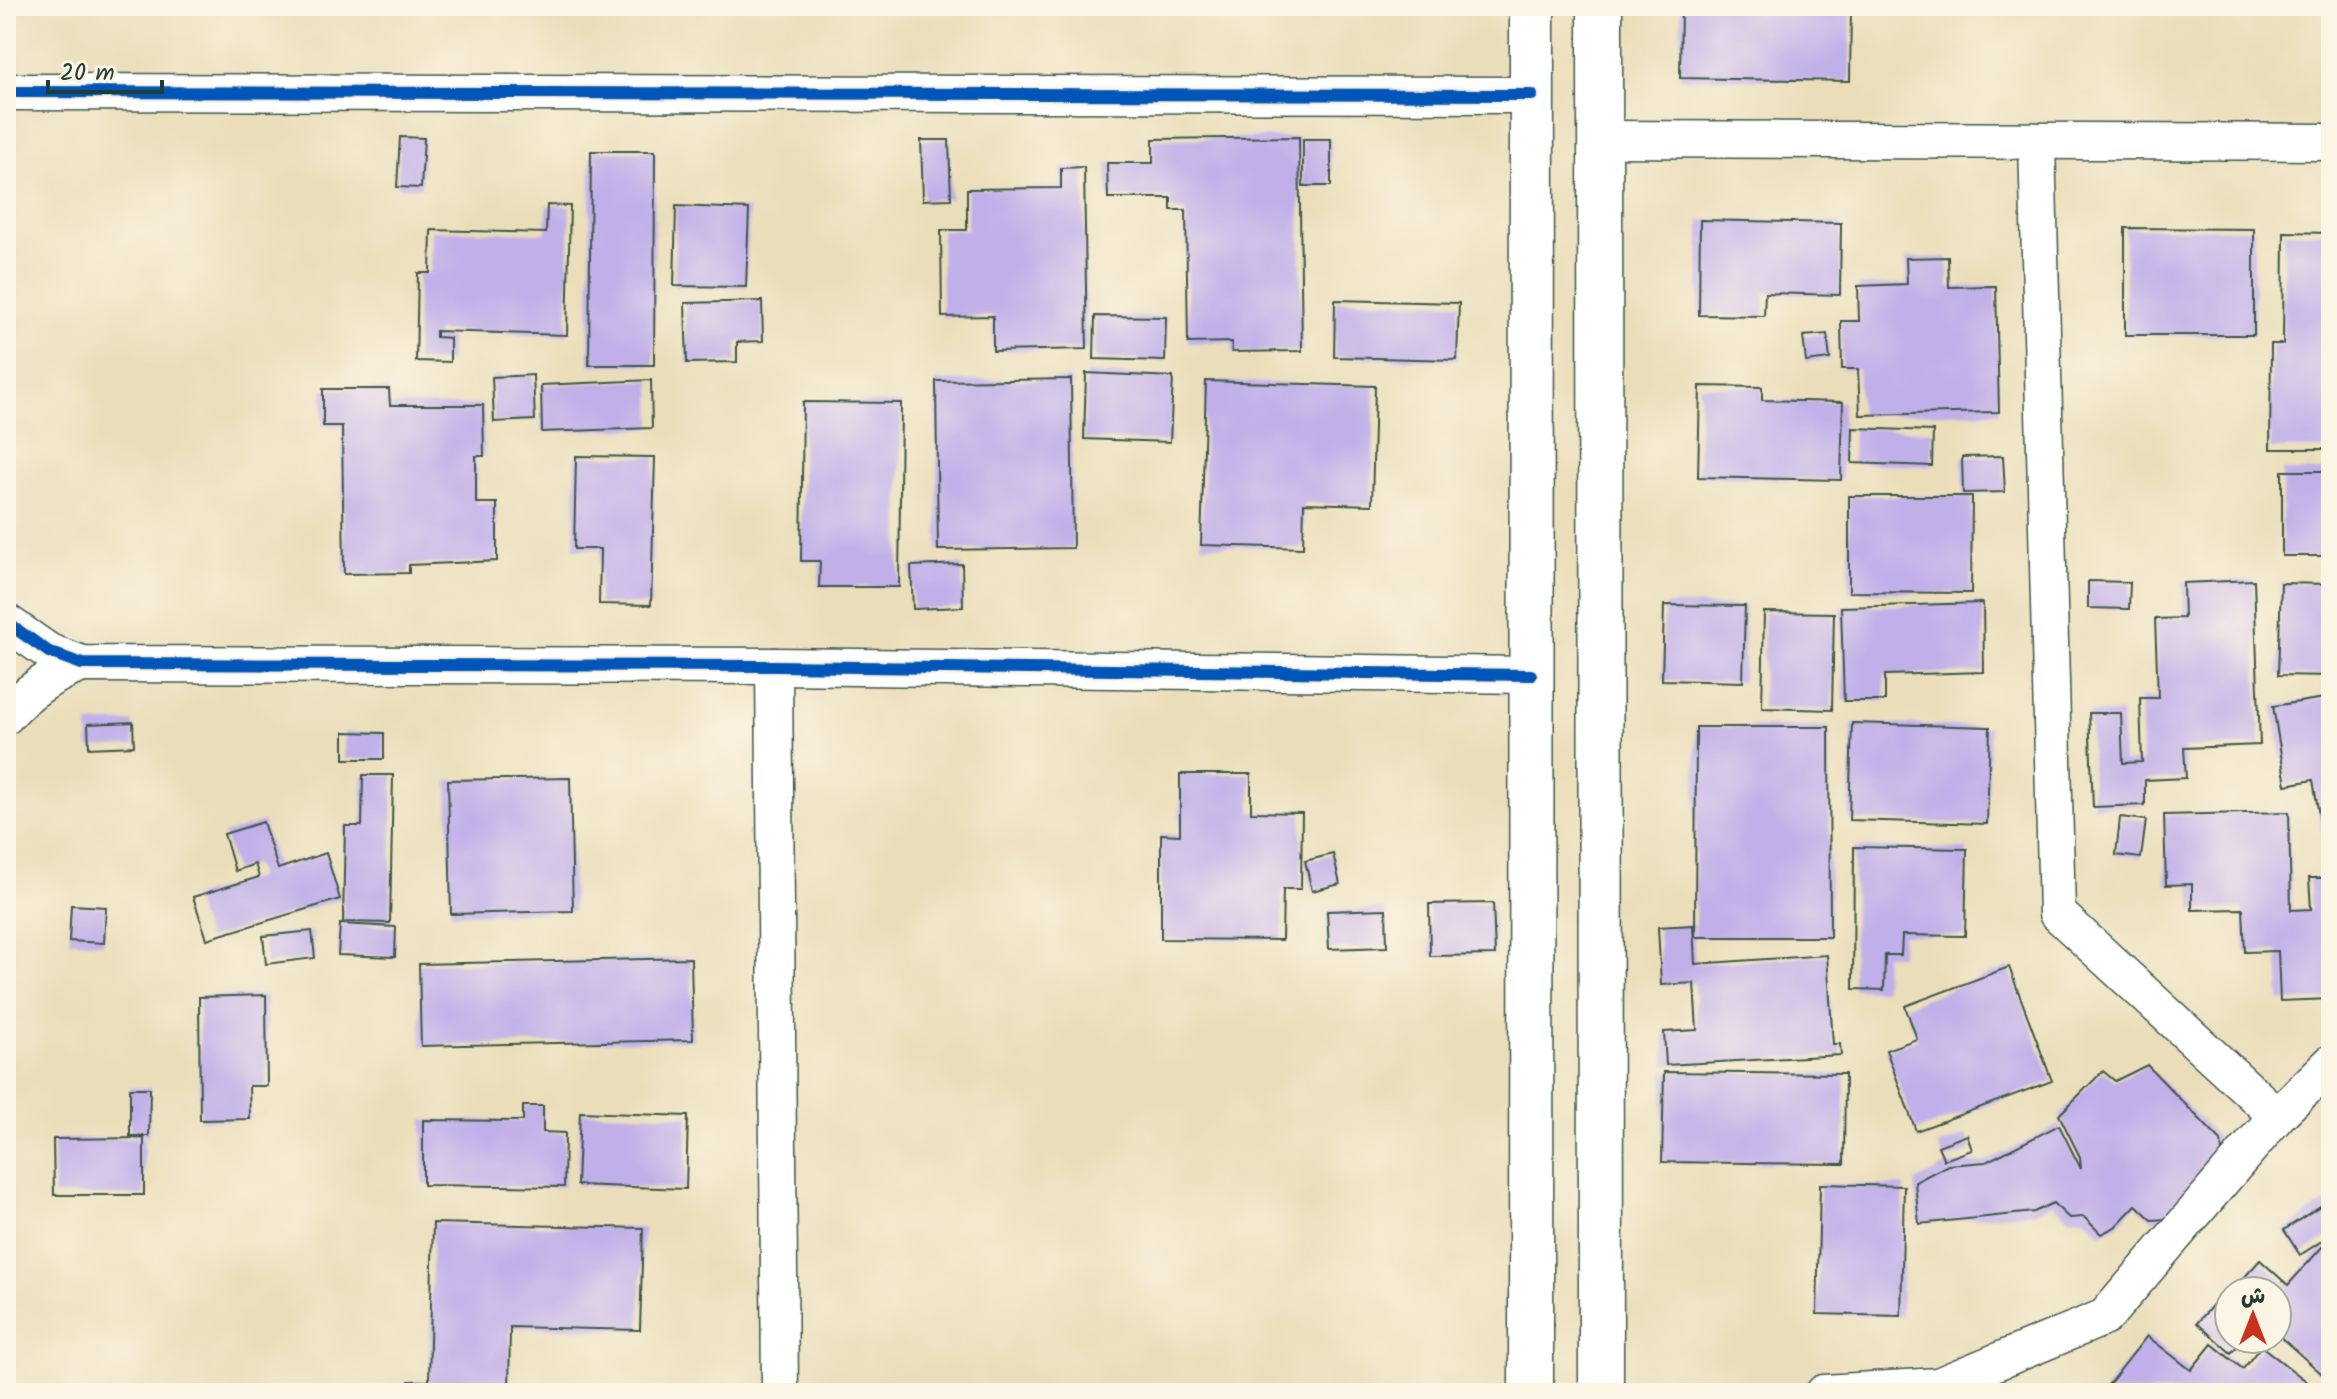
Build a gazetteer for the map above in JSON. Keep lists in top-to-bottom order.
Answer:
{
  "scale_bar": "20 m",
  "north": "top"
}
